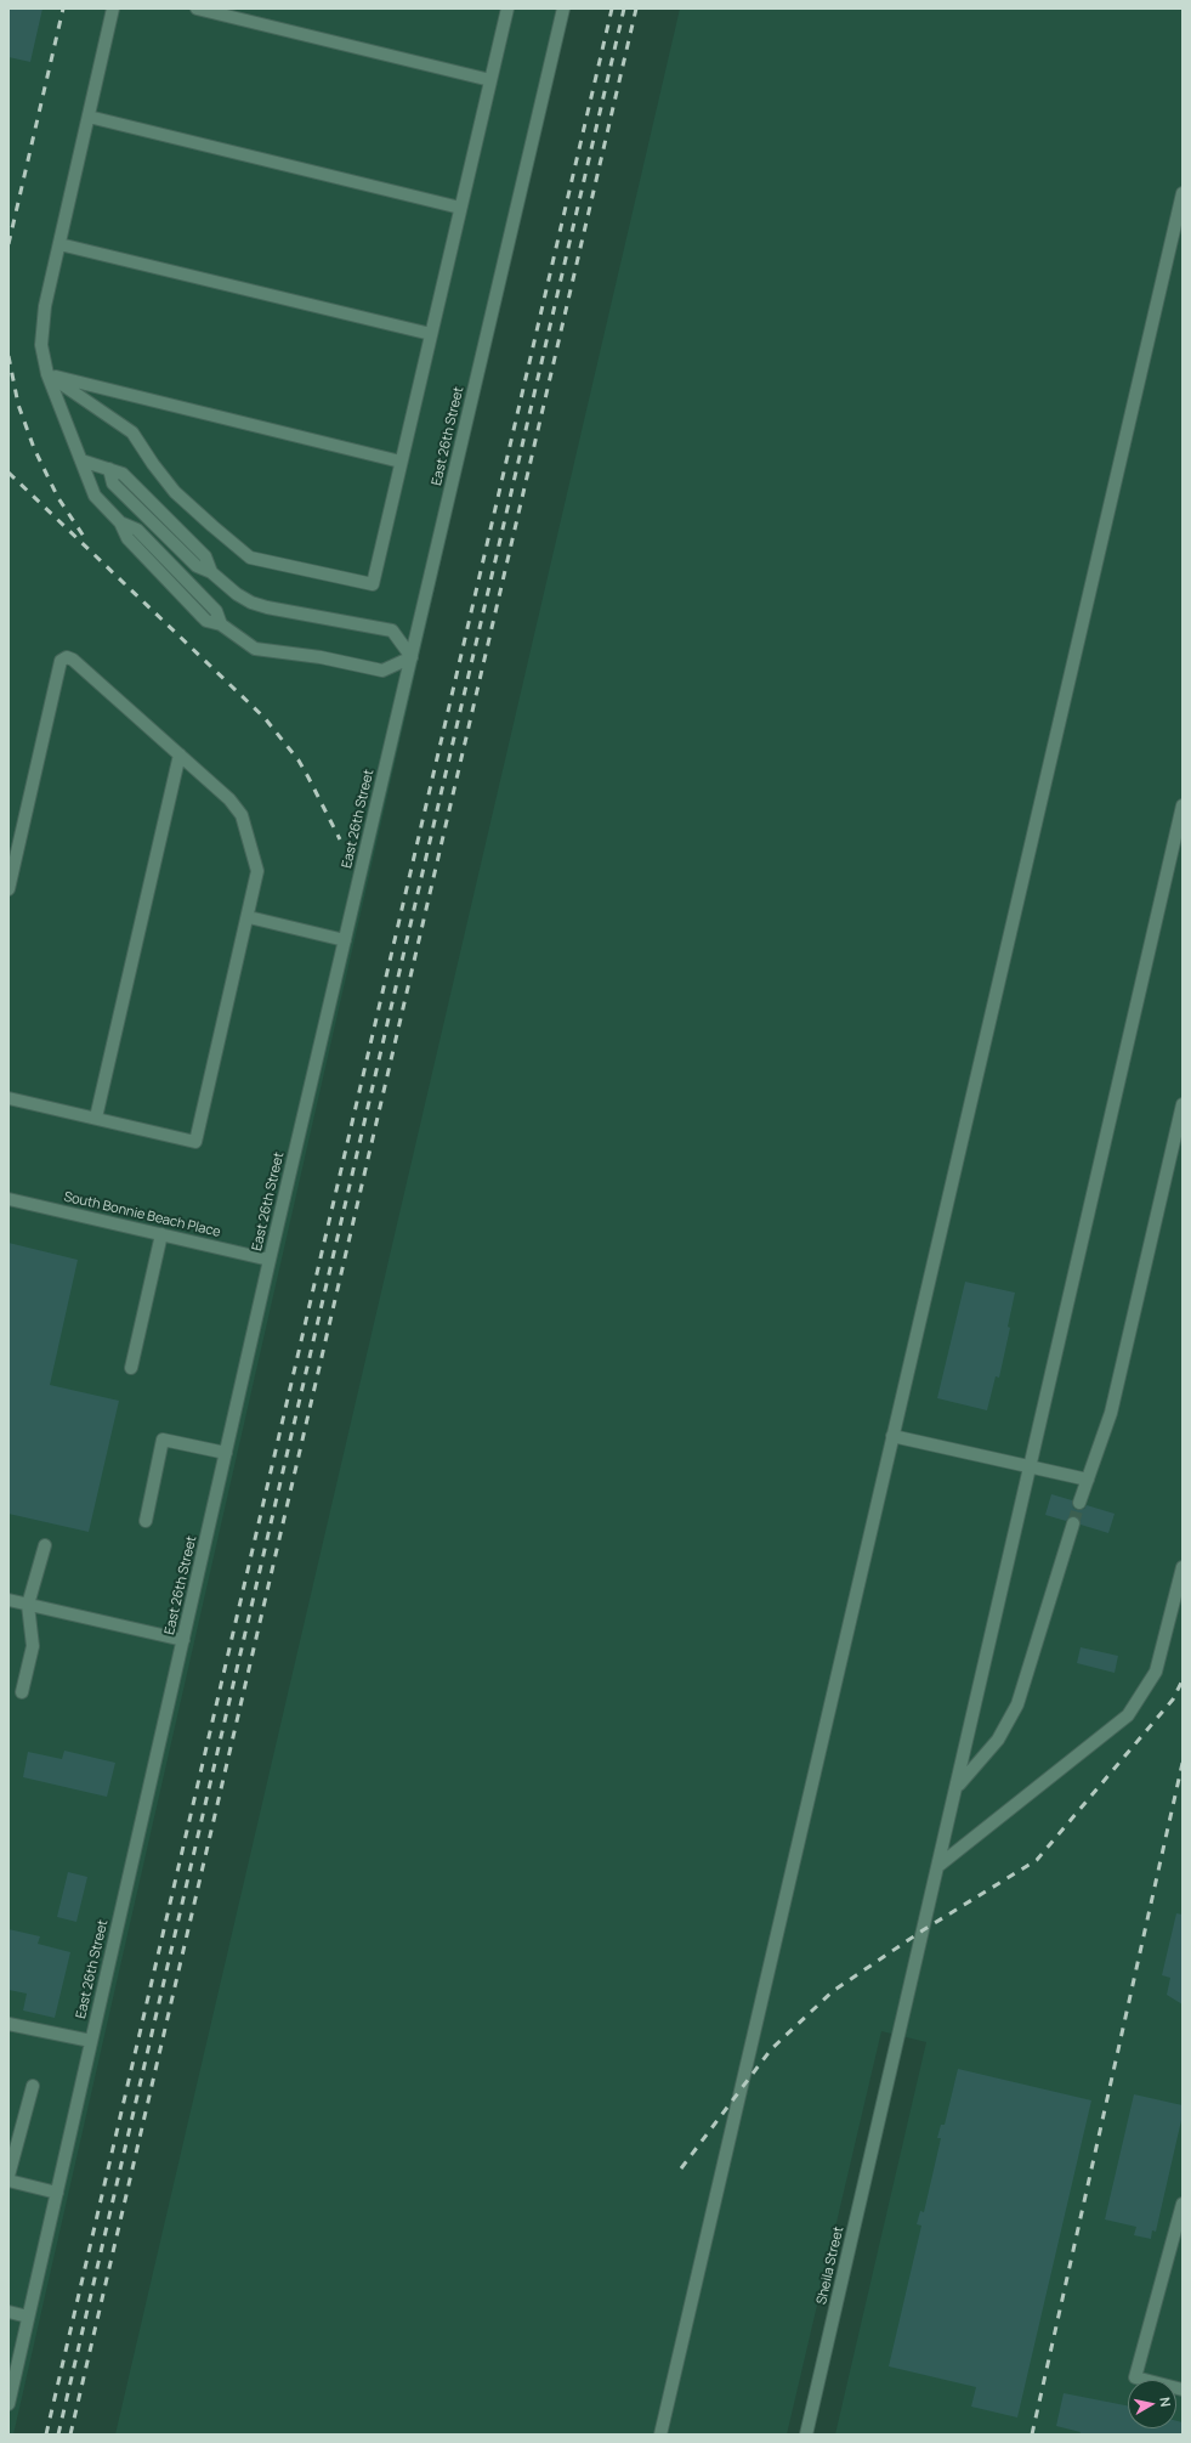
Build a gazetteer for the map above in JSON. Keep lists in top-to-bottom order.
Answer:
{
  "streets": {
    "street": ["East 26th Street", "South Bonnie Beach Place", "Sheila Street"]
  },
  "crossings": [
    ["East 26th Street", "South Bonnie Beach Place"]
  ],
  "north": "right"
}
